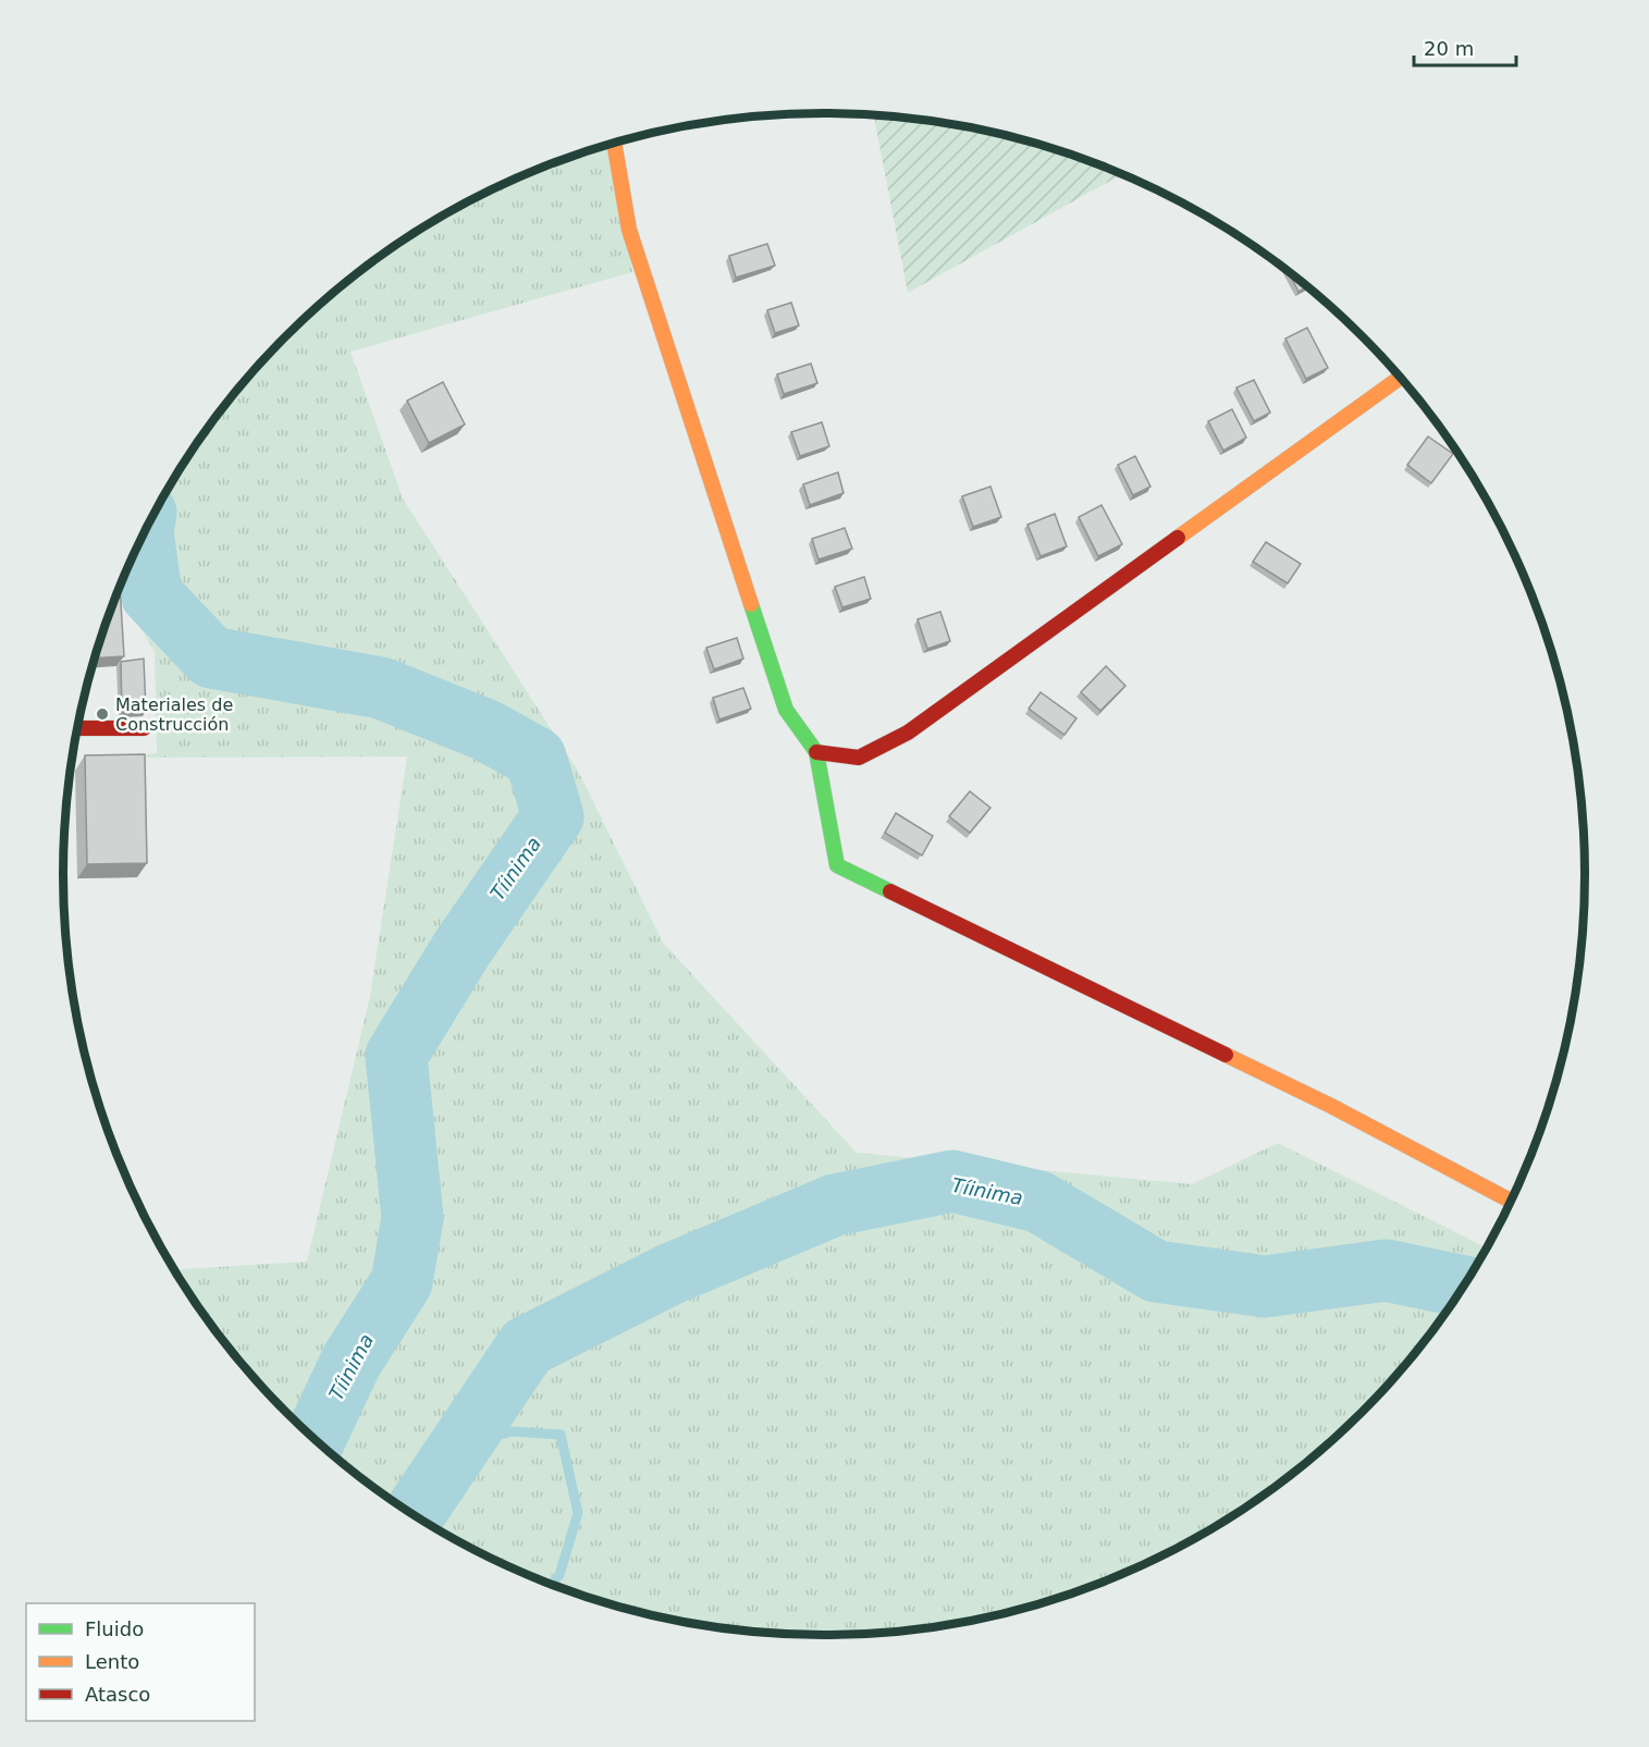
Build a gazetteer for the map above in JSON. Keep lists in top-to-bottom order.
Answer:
{
  "water": ["Tíinima"],
  "places": ["Materiales de Construcción"],
  "legend": ["Fluido", "Lento", "Atasco"],
  "scale_bar": "20 m"
}
